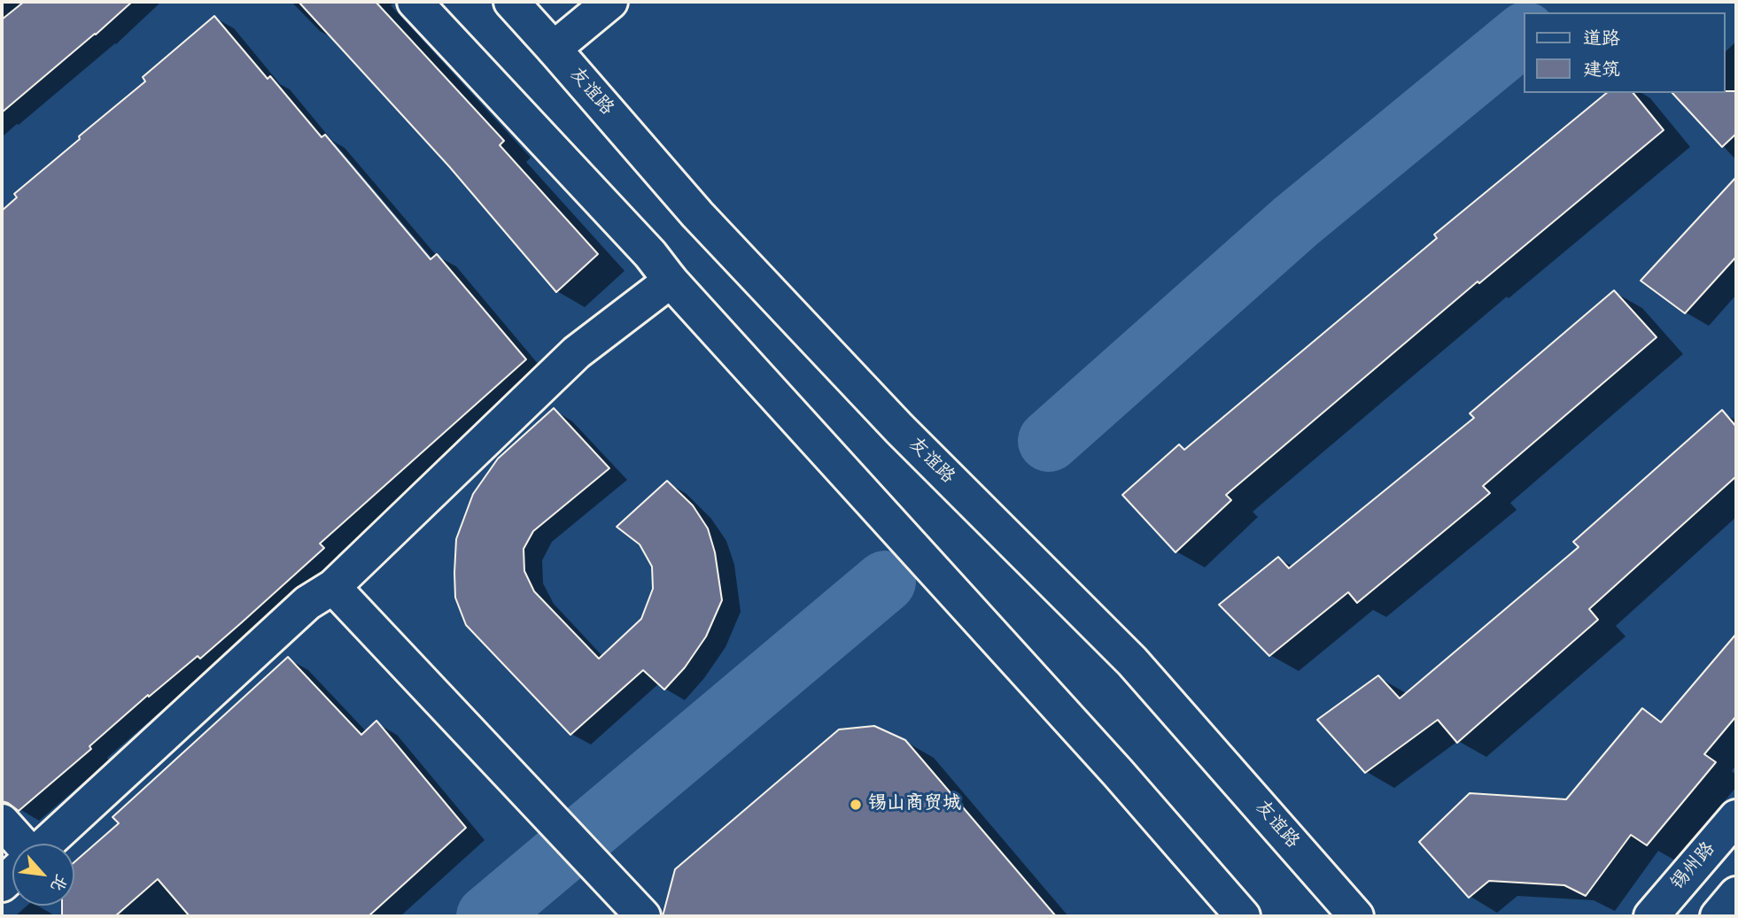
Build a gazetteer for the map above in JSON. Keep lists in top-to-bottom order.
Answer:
{
  "streets": {
    "main road": ["友谊路", "锡州路"]
  },
  "places": ["锡山商贸城"],
  "legend": ["道路", "建筑"],
  "north": "bottom right"
}
